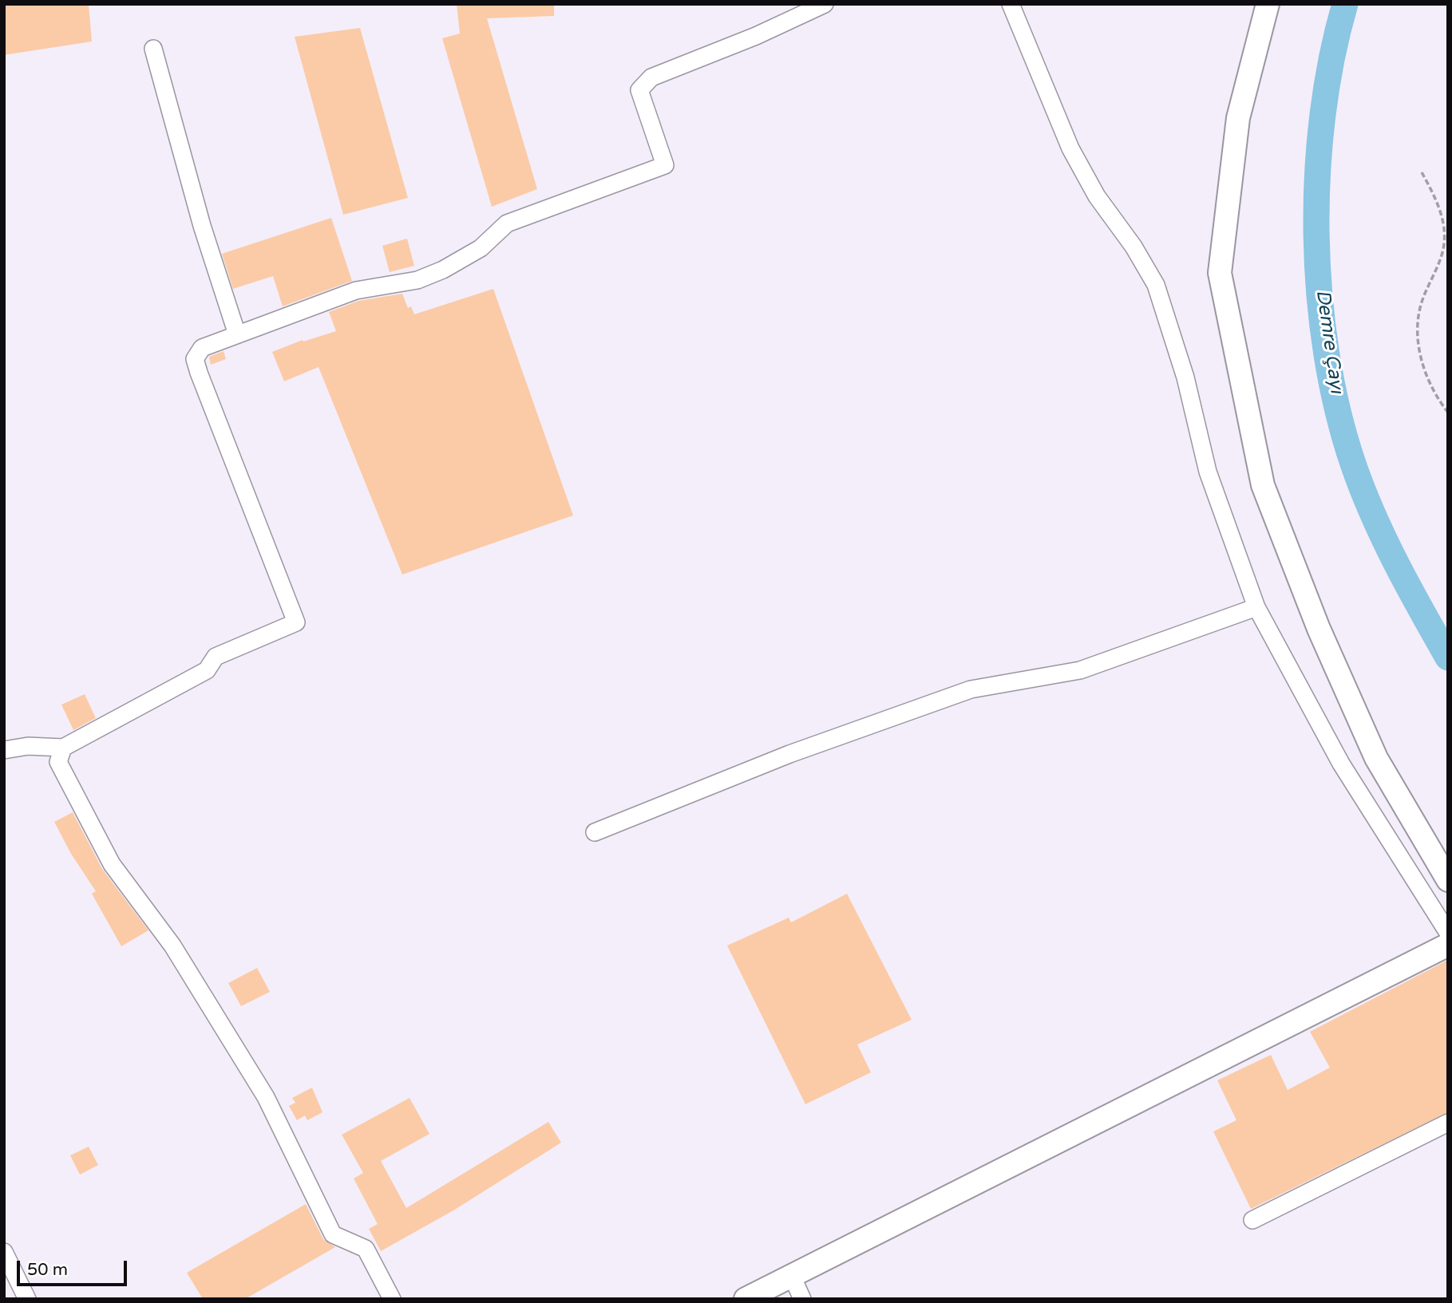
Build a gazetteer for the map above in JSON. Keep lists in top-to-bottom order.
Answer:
{
  "water": ["Demre Çayı"],
  "scale_bar": "50 m"
}
